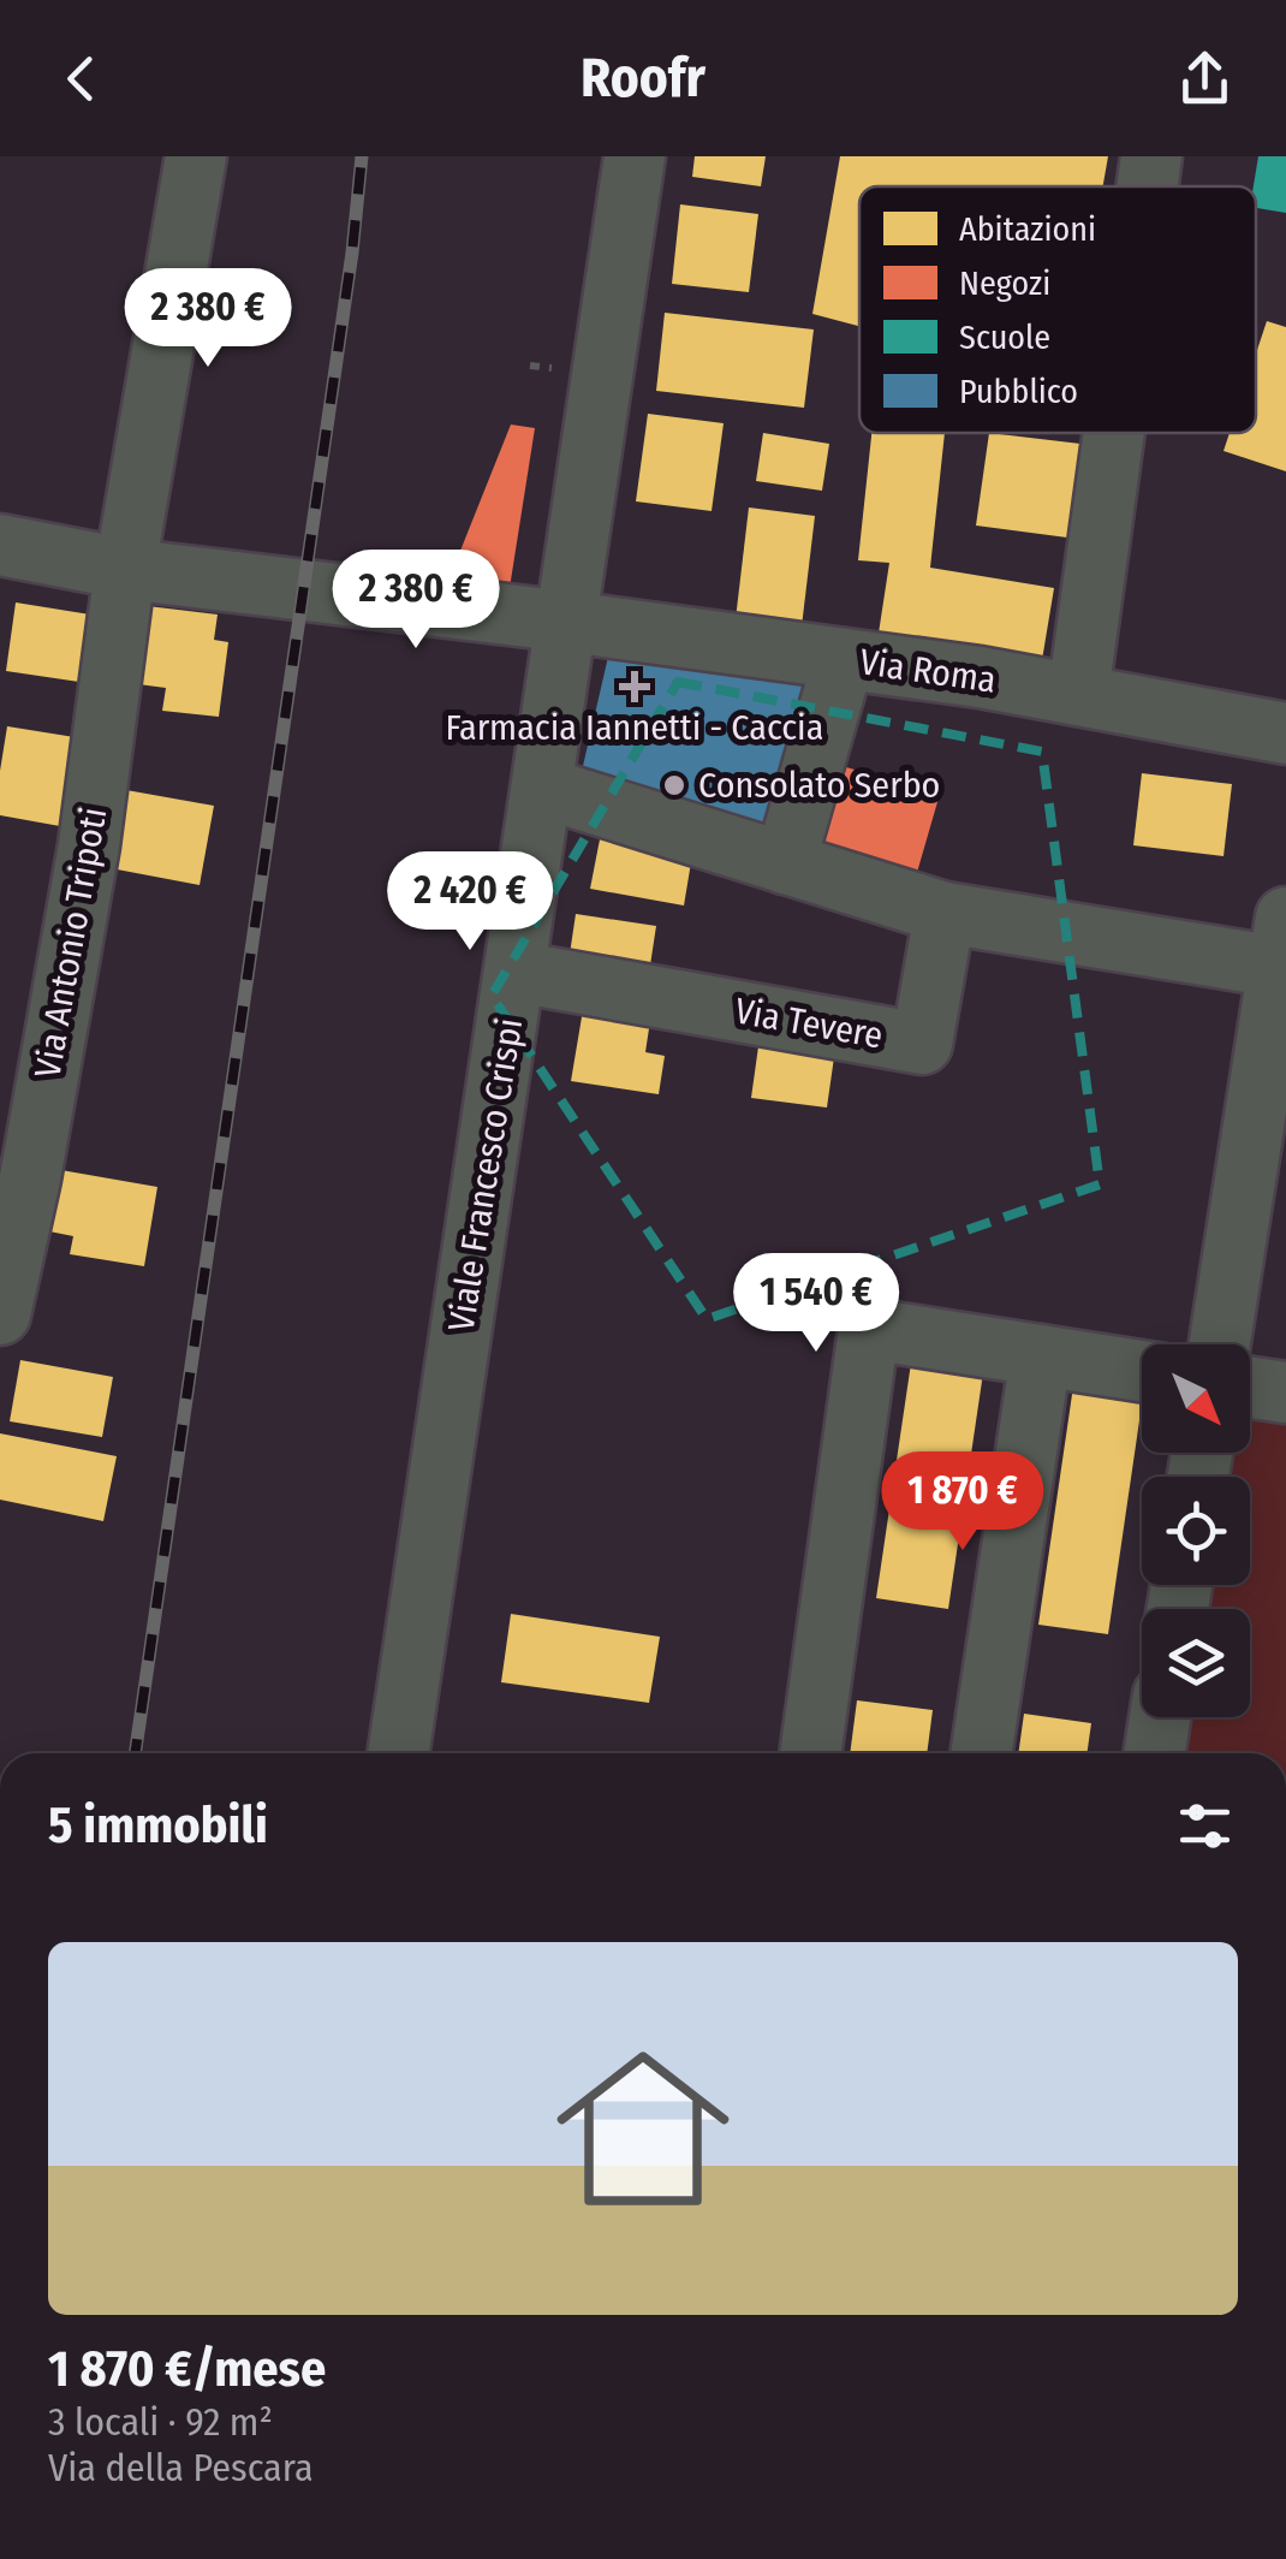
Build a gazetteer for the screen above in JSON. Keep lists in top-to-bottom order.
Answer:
{
  "streets": {
    "street": [
      "Via Roma",
      "Via Antonio Tripoti",
      "Via Tevere",
      "Viale Francesco Crispi"
    ]
  },
  "crossings": [
    ["Via Roma", "Via Antonio Tripoti"],
    ["Via Roma", "Viale Francesco Crispi"],
    ["Via Tevere", "Viale Francesco Crispi"]
  ],
  "places": {
    "health": ["Farmacia Iannetti - Caccia"],
    "other": ["Consolato Serbo"]
  },
  "legend": [
    "Abitazioni",
    "Negozi",
    "Scuole",
    "Pubblico"
  ],
  "north": "bottom right",
  "page": {
    "header": "Roofr",
    "price": [
      "2 380 €",
      "2 380 €",
      "2 420 €",
      "1 540 €",
      "1 870 €"
    ],
    "heading": "5 immobili",
    "list": [
      {
        "name": "1 870 €/mese",
        "note": "3 locali · 92 m² · Via della Pescara"
      }
    ]
  }
}
